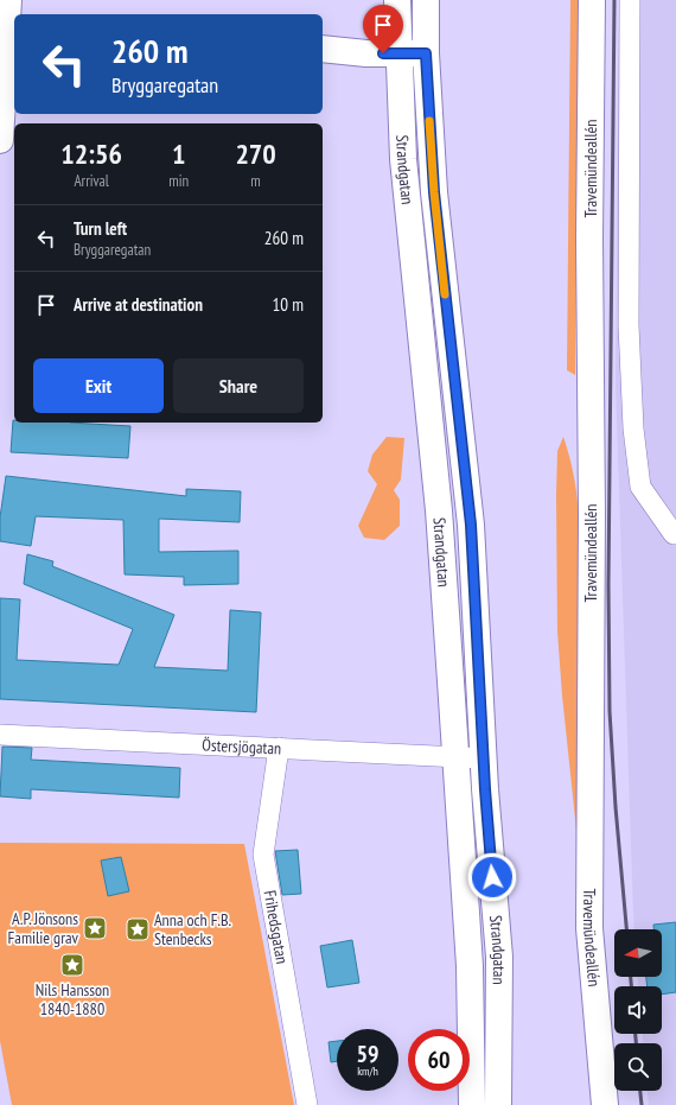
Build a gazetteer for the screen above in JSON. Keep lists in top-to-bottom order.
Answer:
{
  "streets": {
    "main road": ["Travemündeallén", "Strandgatan"],
    "street": ["Östersjögatan", "Frihedsgatan"]
  },
  "crossings": [
    ["Strandgatan", "Östersjögatan"],
    ["Östersjögatan", "Frihedsgatan"]
  ],
  "places": {
    "place": ["A.P. Jönsons Familie grav", "Anna och F.B. Stenbecks", "Nils Hansson 1840-1880"]
  },
  "north": "left",
  "page": {
    "turn": ["260 m", "Bryggaregatan"],
    "eta": [
      "12:56",
      "Arrival",
      "1",
      "min",
      "270",
      "m"
    ],
    "list": [
      {
        "name": "Turn left",
        "note": "Bryggaregatan",
        "value": "260 m"
      },
      {
        "name": "Arrive at destination",
        "value": "10 m"
      }
    ],
    "buttons": ["Exit", "Share"],
    "speed": "59 km/h",
    "limit": "60"
  }
}
